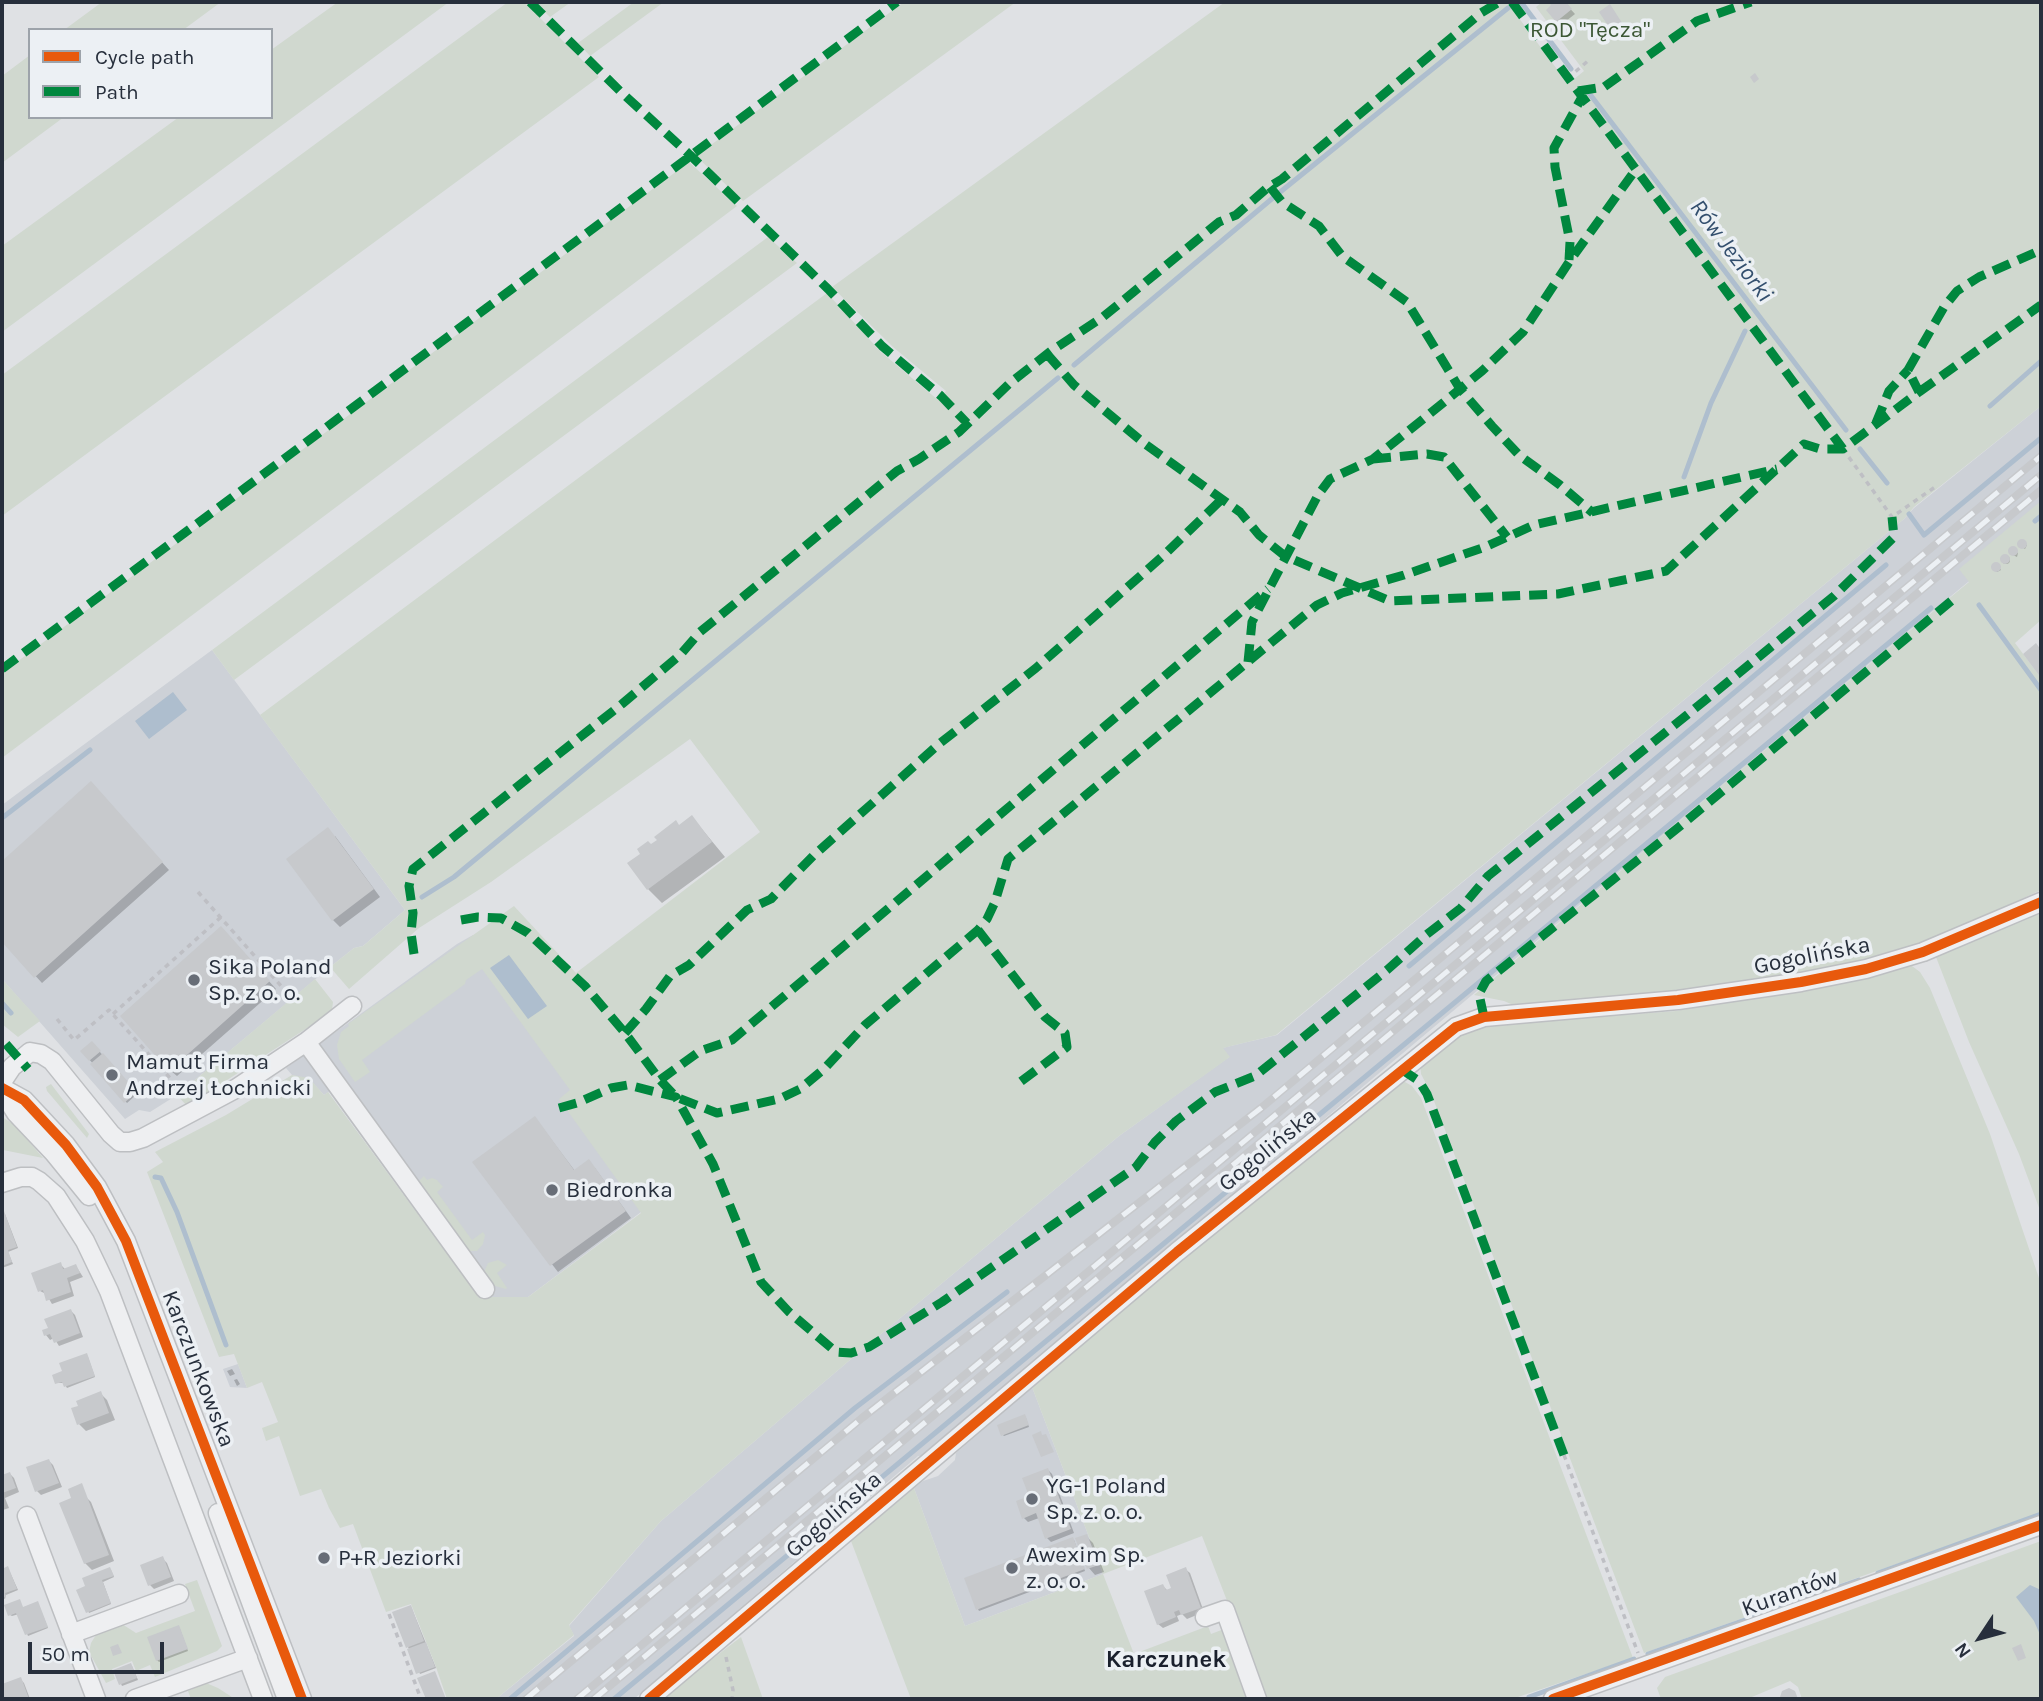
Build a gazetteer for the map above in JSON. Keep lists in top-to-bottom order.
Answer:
{
  "streets": {
    "street": ["Gogolińska", "Karczunkowska", "Kurantów"]
  },
  "districts": ["Karczunek"],
  "water": ["Rów Jeziorki"],
  "parks": ["ROD \"Tęcza\""],
  "places": [
    "Sika Poland Sp. z o. o.",
    "Mamut Firma Andrzej Łochnicki",
    "Biedronka",
    "YG-1 Poland Sp. z. o. o.",
    "P+R Jeziorki",
    "Awexim Sp. z. o. o."
  ],
  "legend": ["Cycle path", "Path"],
  "scale_bar": "50 m",
  "north": "bottom left"
}
